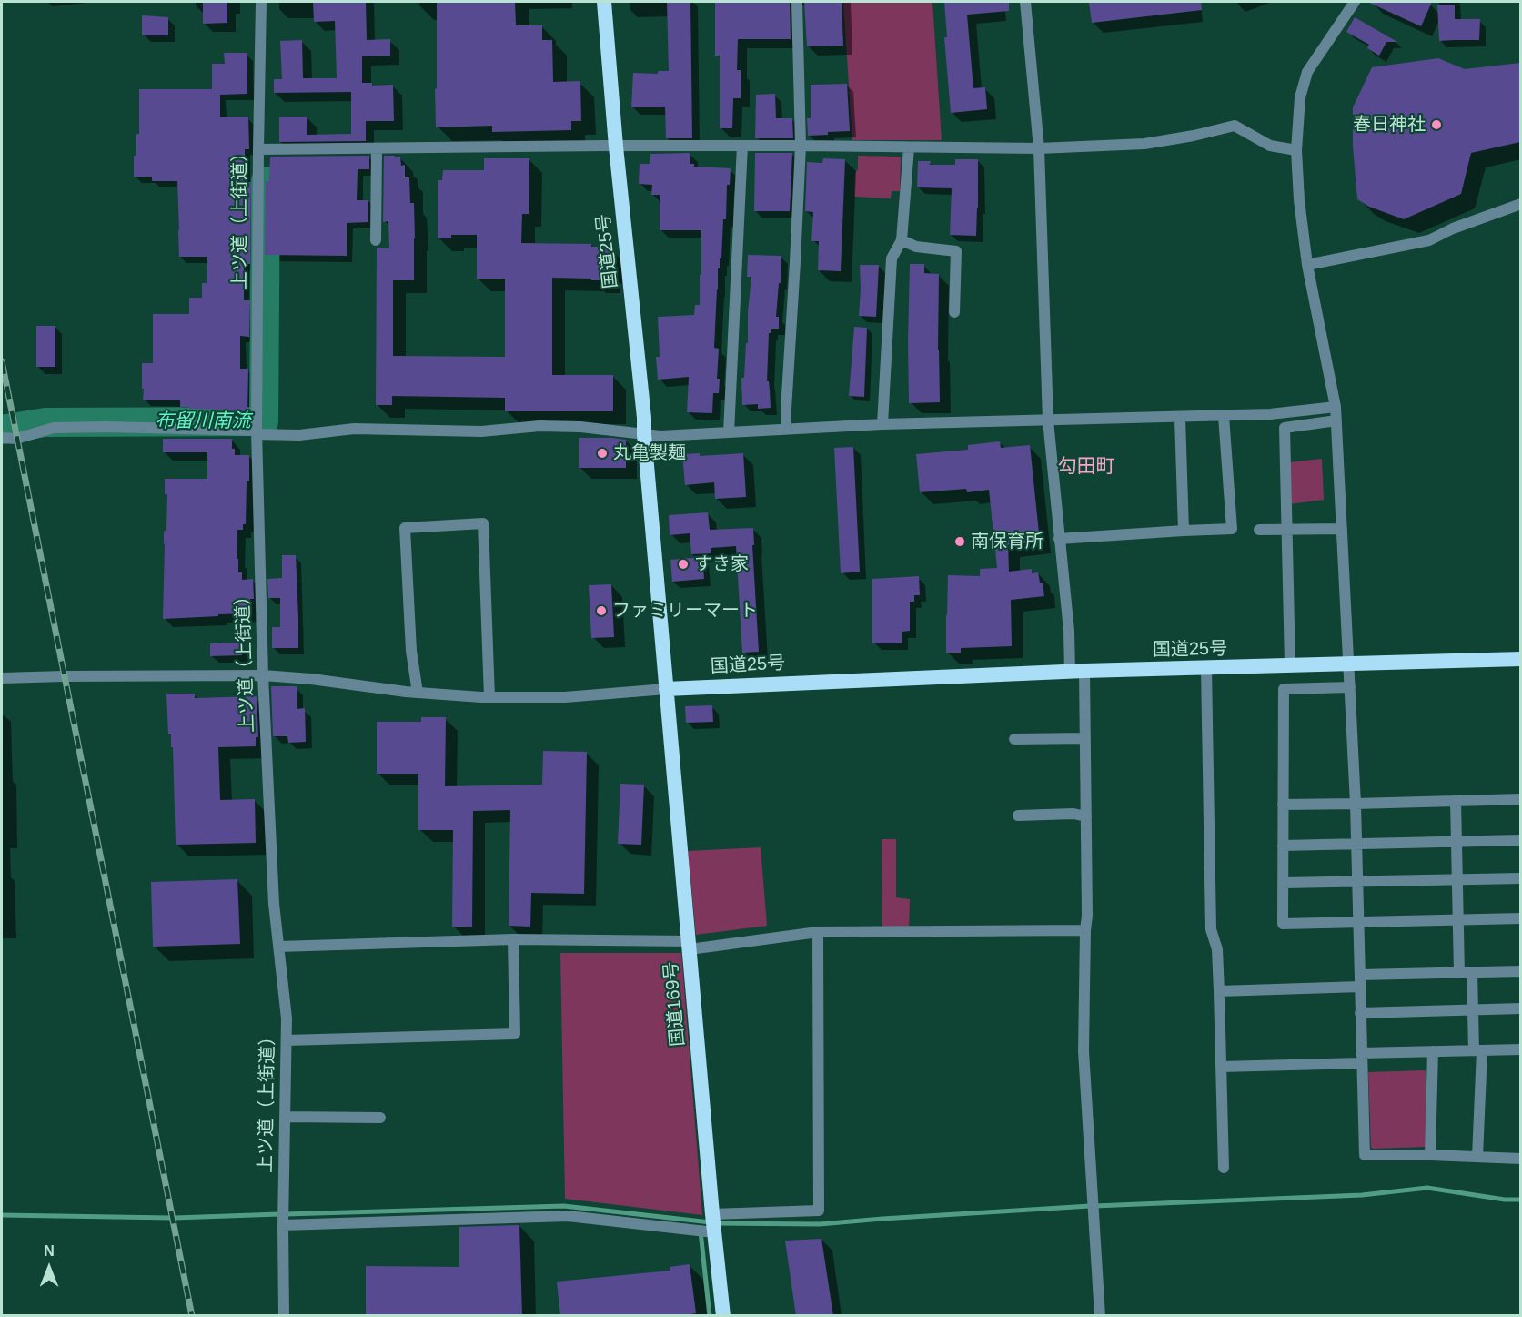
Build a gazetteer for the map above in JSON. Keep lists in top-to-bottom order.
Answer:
{
  "streets": {
    "highway": ["国道25号", "国道169号"],
    "street": ["上ツ道（上街道）"]
  },
  "crossings": [
    ["国道25号", "国道169号"]
  ],
  "districts": ["勾田町"],
  "water": ["布留川南流"],
  "places": [
    "春日神社",
    "丸亀製麺",
    "南保育所",
    "すき家",
    "ファミリーマート"
  ],
  "north": "top"
}
